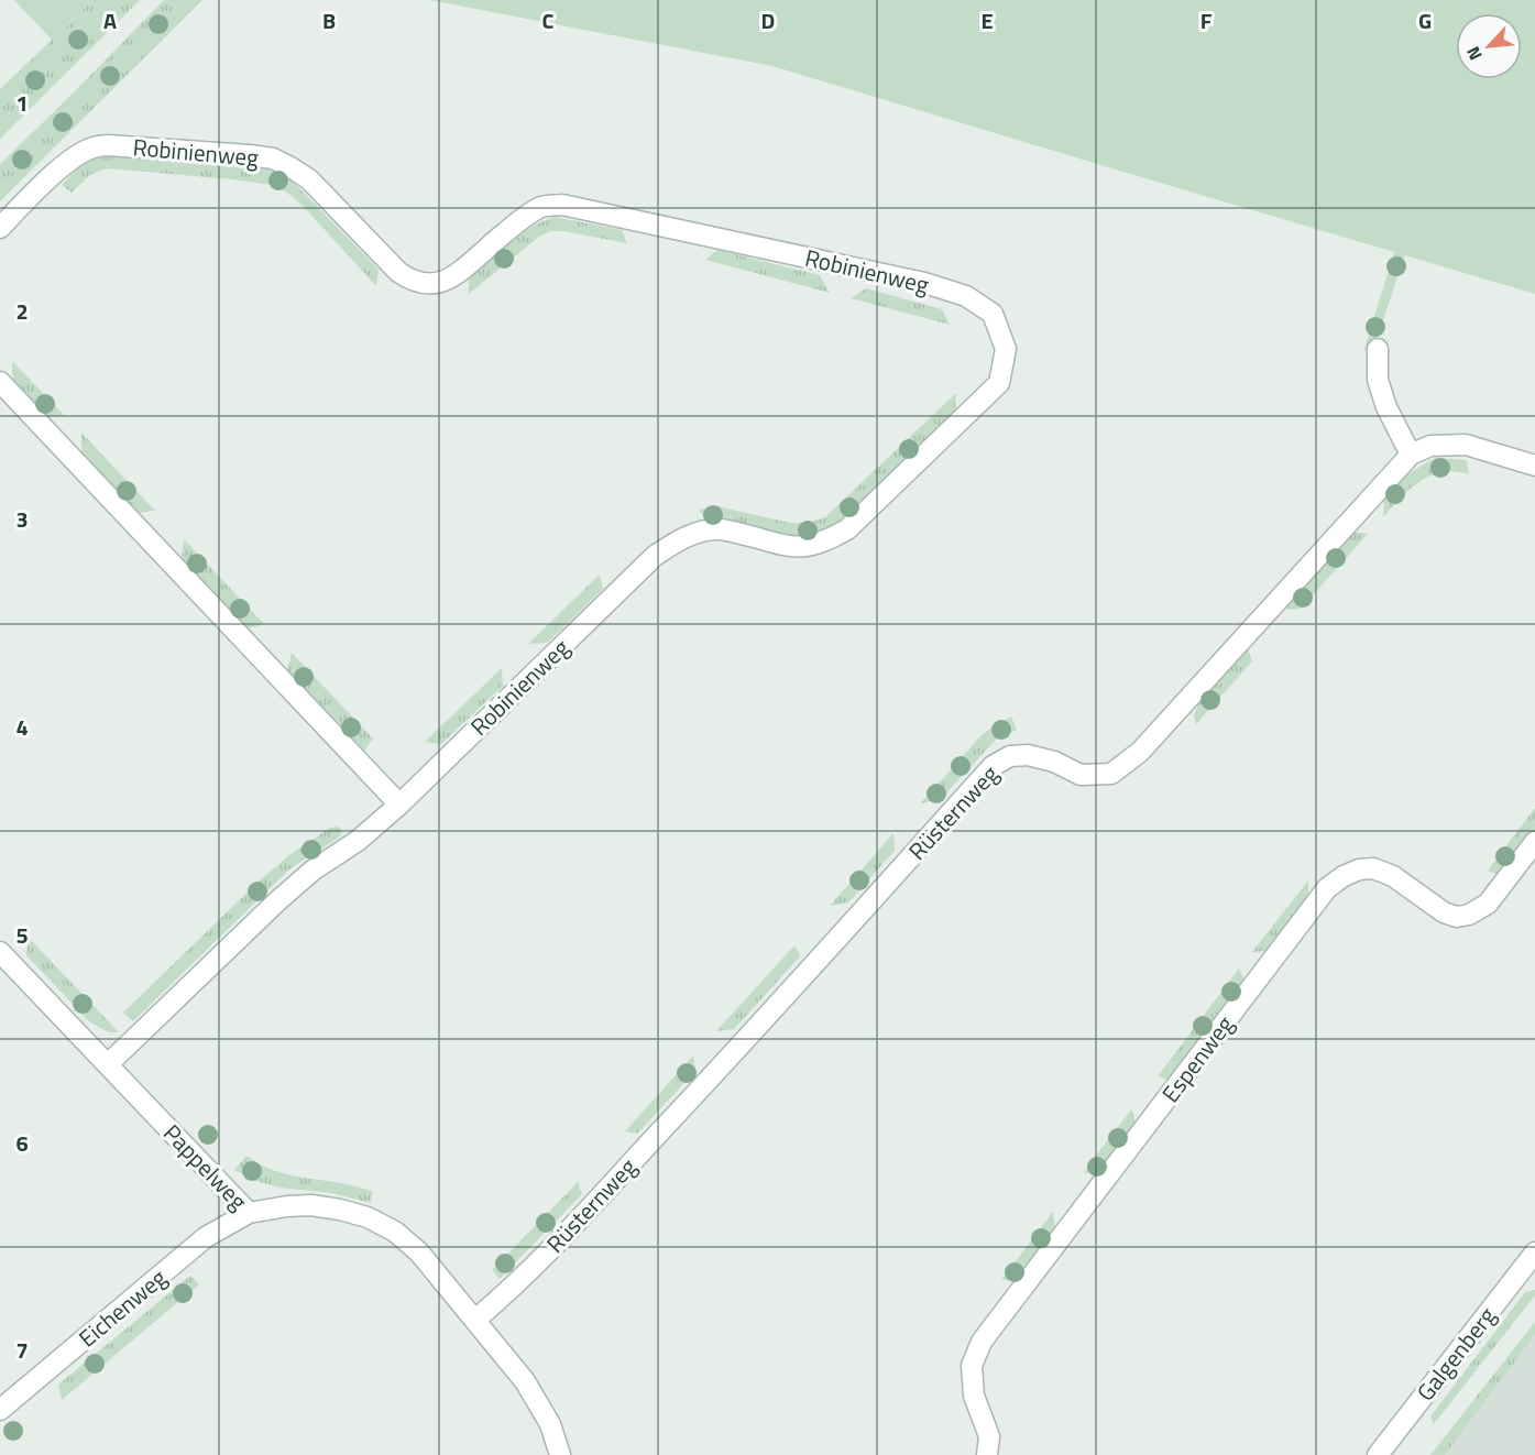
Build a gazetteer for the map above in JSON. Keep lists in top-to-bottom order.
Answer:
{
  "streets": {
    "street": [
      "Robinienweg",
      "Rüsternweg",
      "Espenweg",
      "Pappelweg",
      "Eichenweg",
      "Galgenberg"
    ]
  },
  "crossings": [
    ["Robinienweg", "Pappelweg"],
    ["Rüsternweg", "Pappelweg"],
    ["Pappelweg", "Eichenweg"]
  ],
  "north": "bottom left",
  "grid": {
    "columns": [
      "A",
      "B",
      "C",
      "D",
      "E",
      "F",
      "G"
    ],
    "rows": [
      "1",
      "2",
      "3",
      "4",
      "5",
      "6",
      "7"
    ]
  }
}
